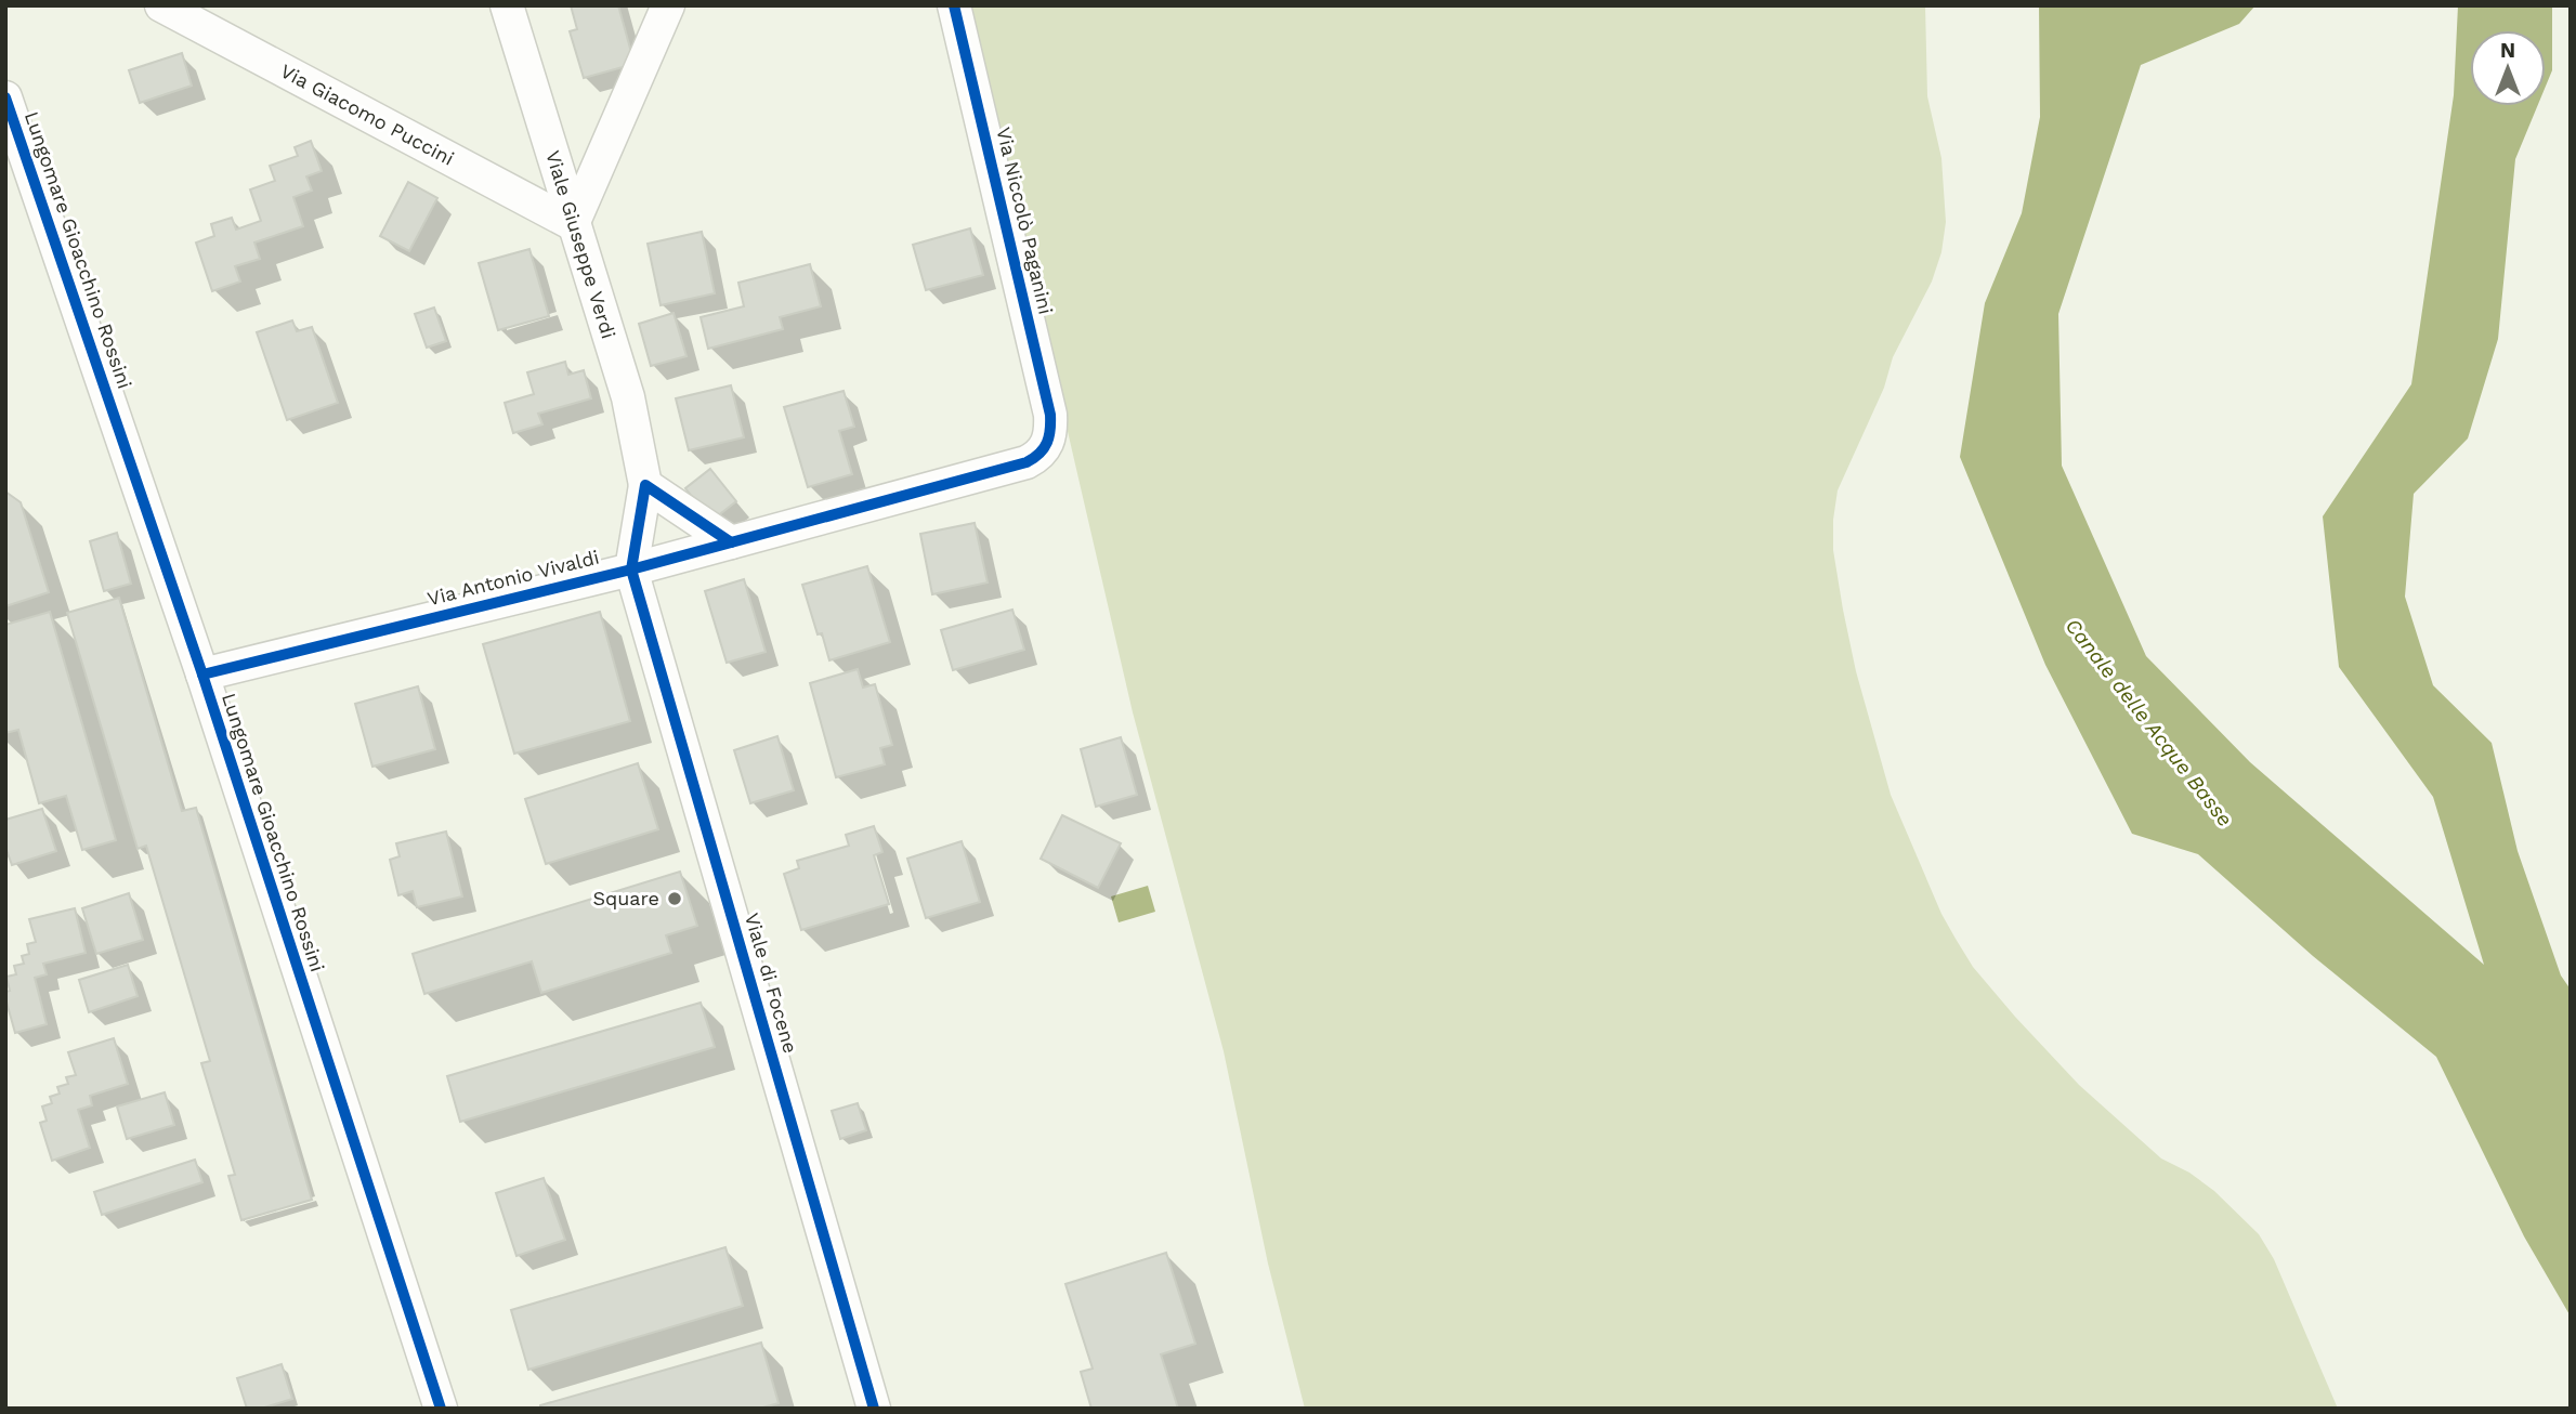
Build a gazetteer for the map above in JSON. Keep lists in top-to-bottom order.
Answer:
{
  "streets": {
    "street": [
      "Via Giacomo Puccini",
      "Via Niccolò Paganini",
      "Viale Giuseppe Verdi",
      "Lungomare Gioacchino Rossini",
      "Via Antonio Vivaldi",
      "Viale di Focene"
    ]
  },
  "crossings": [
    ["Via Giacomo Puccini", "Viale Giuseppe Verdi"],
    ["Via Niccolò Paganini", "Via Antonio Vivaldi"],
    ["Lungomare Gioacchino Rossini", "Via Antonio Vivaldi"],
    ["Via Antonio Vivaldi", "Viale di Focene"]
  ],
  "water": ["Canale delle Acque Basse"],
  "places": ["Square"],
  "north": "top"
}
